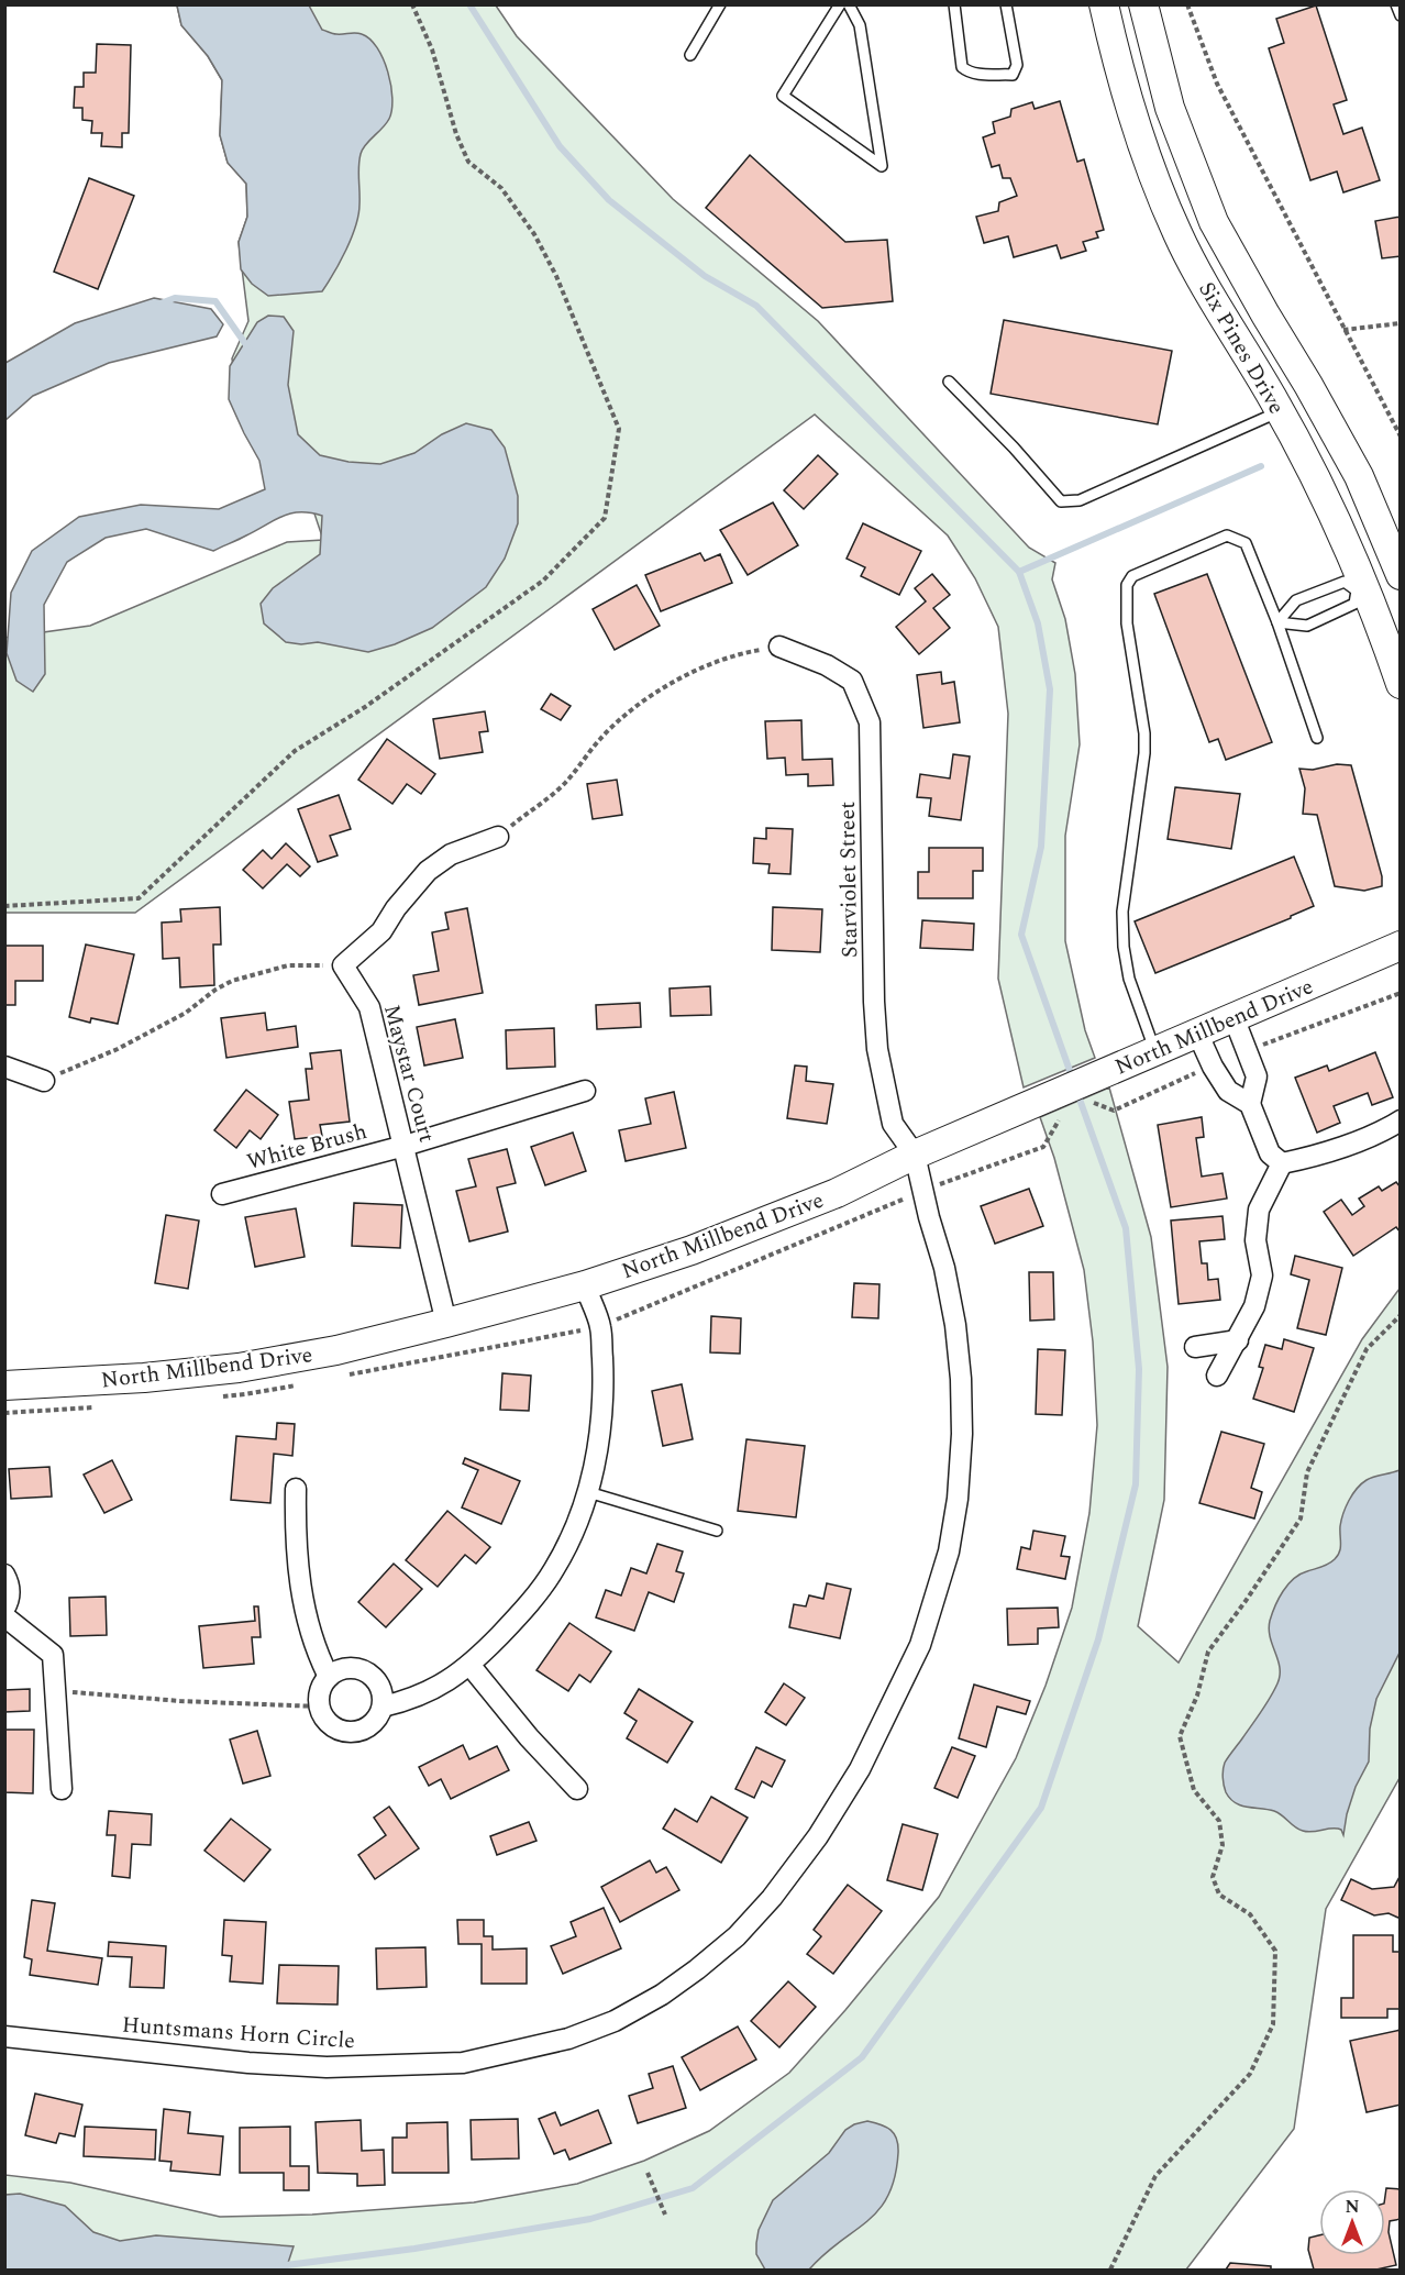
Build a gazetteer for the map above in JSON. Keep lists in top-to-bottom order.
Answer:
{
  "streets": {
    "street": [
      "Six Pines Drive",
      "Starviolet Street",
      "North Millbend Drive",
      "Maystar Court",
      "White Brush",
      "Huntsmans Horn Circle"
    ]
  },
  "crossings": [
    ["Starviolet Street", "North Millbend Drive"],
    ["Starviolet Street", "Huntsmans Horn Circle"],
    ["North Millbend Drive", "Maystar Court"],
    ["North Millbend Drive", "Huntsmans Horn Circle"],
    ["Maystar Court", "White Brush"]
  ],
  "north": "top"
}
